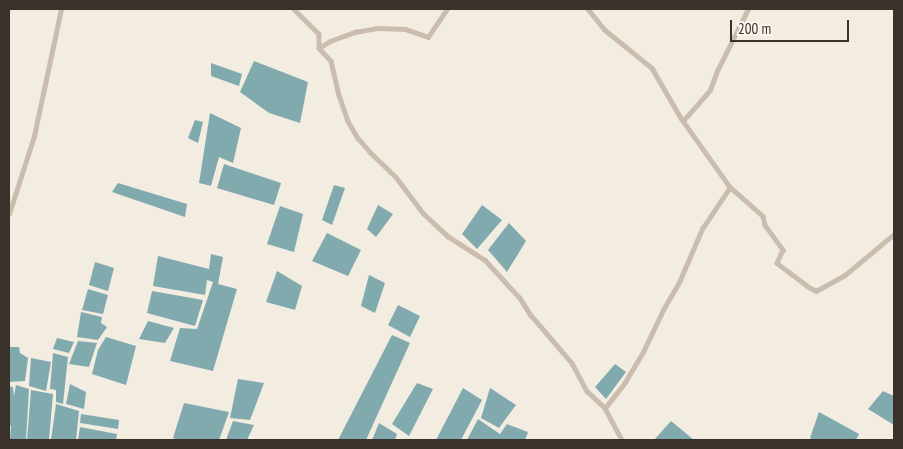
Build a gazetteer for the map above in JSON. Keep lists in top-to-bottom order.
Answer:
{
  "scale_bar": "200 m"
}
